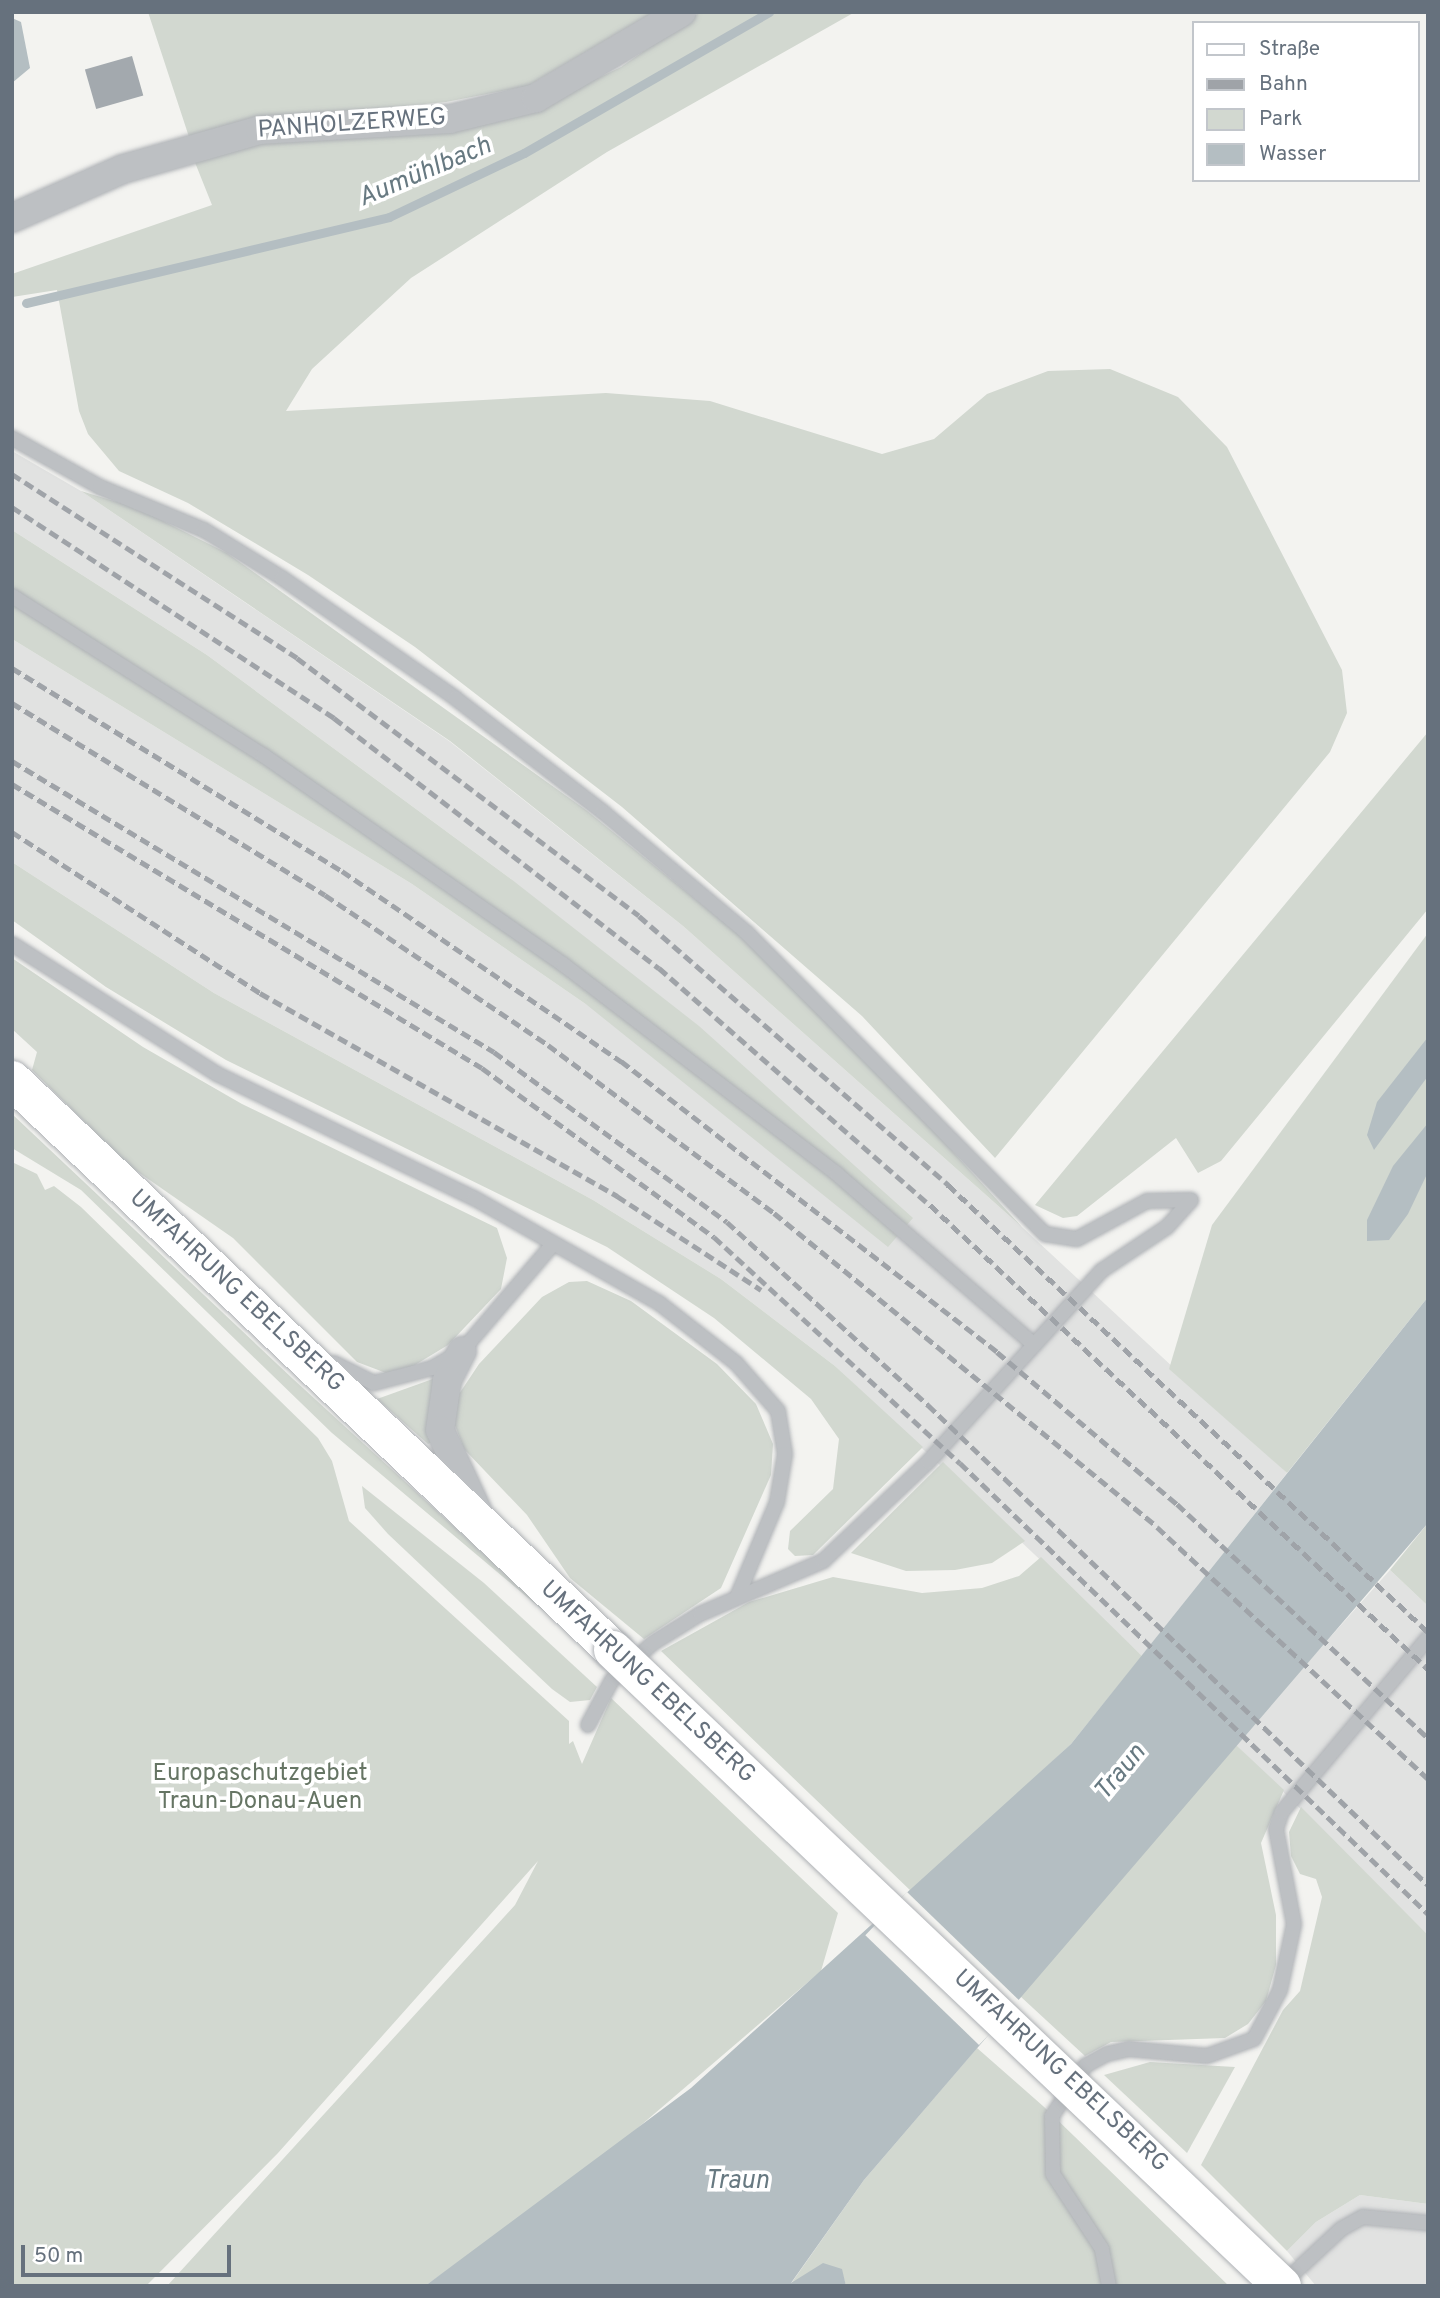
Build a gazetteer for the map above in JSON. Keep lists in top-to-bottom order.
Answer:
{
  "streets": {
    "main road": ["UMFAHRUNG EBELSBERG"],
    "street": ["PANHOLZERWEG"]
  },
  "water": ["Aumühlbach", "Traun"],
  "parks": ["Europaschutzgebiet Traun-Donau-Auen"],
  "legend": [
    "Straße",
    "Bahn",
    "Park",
    "Wasser"
  ],
  "scale_bar": "50 m"
}
